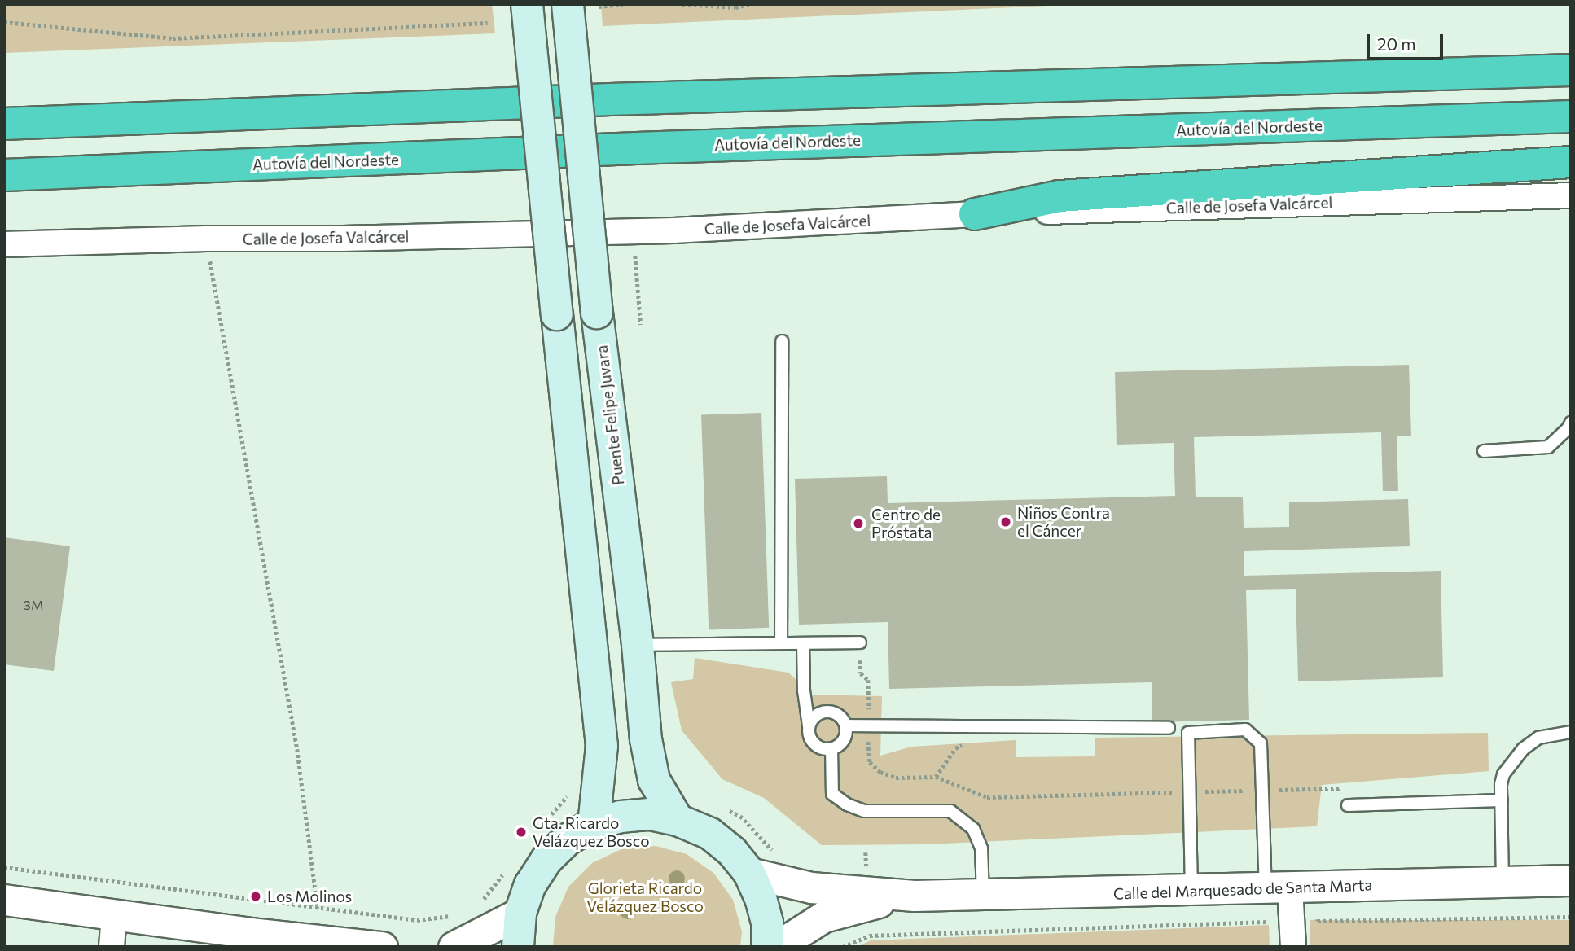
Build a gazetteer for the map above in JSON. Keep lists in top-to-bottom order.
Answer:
{
  "streets": {
    "highway": ["Autovía del Nordeste"],
    "main road": ["Puente Felipe Juvara"],
    "street": ["Calle de Josefa Valcárcel", "Calle del Marquesado de Santa Marta"]
  },
  "parks": ["Glorieta Ricardo Velázquez Bosco"],
  "places": [
    "Niños Contra el Cáncer",
    "Centro de Próstata",
    "Gta. Ricardo Velázquez Bosco",
    "Los Molinos"
  ],
  "house_numbers": ["3M"],
  "scale_bar": "20 m"
}
